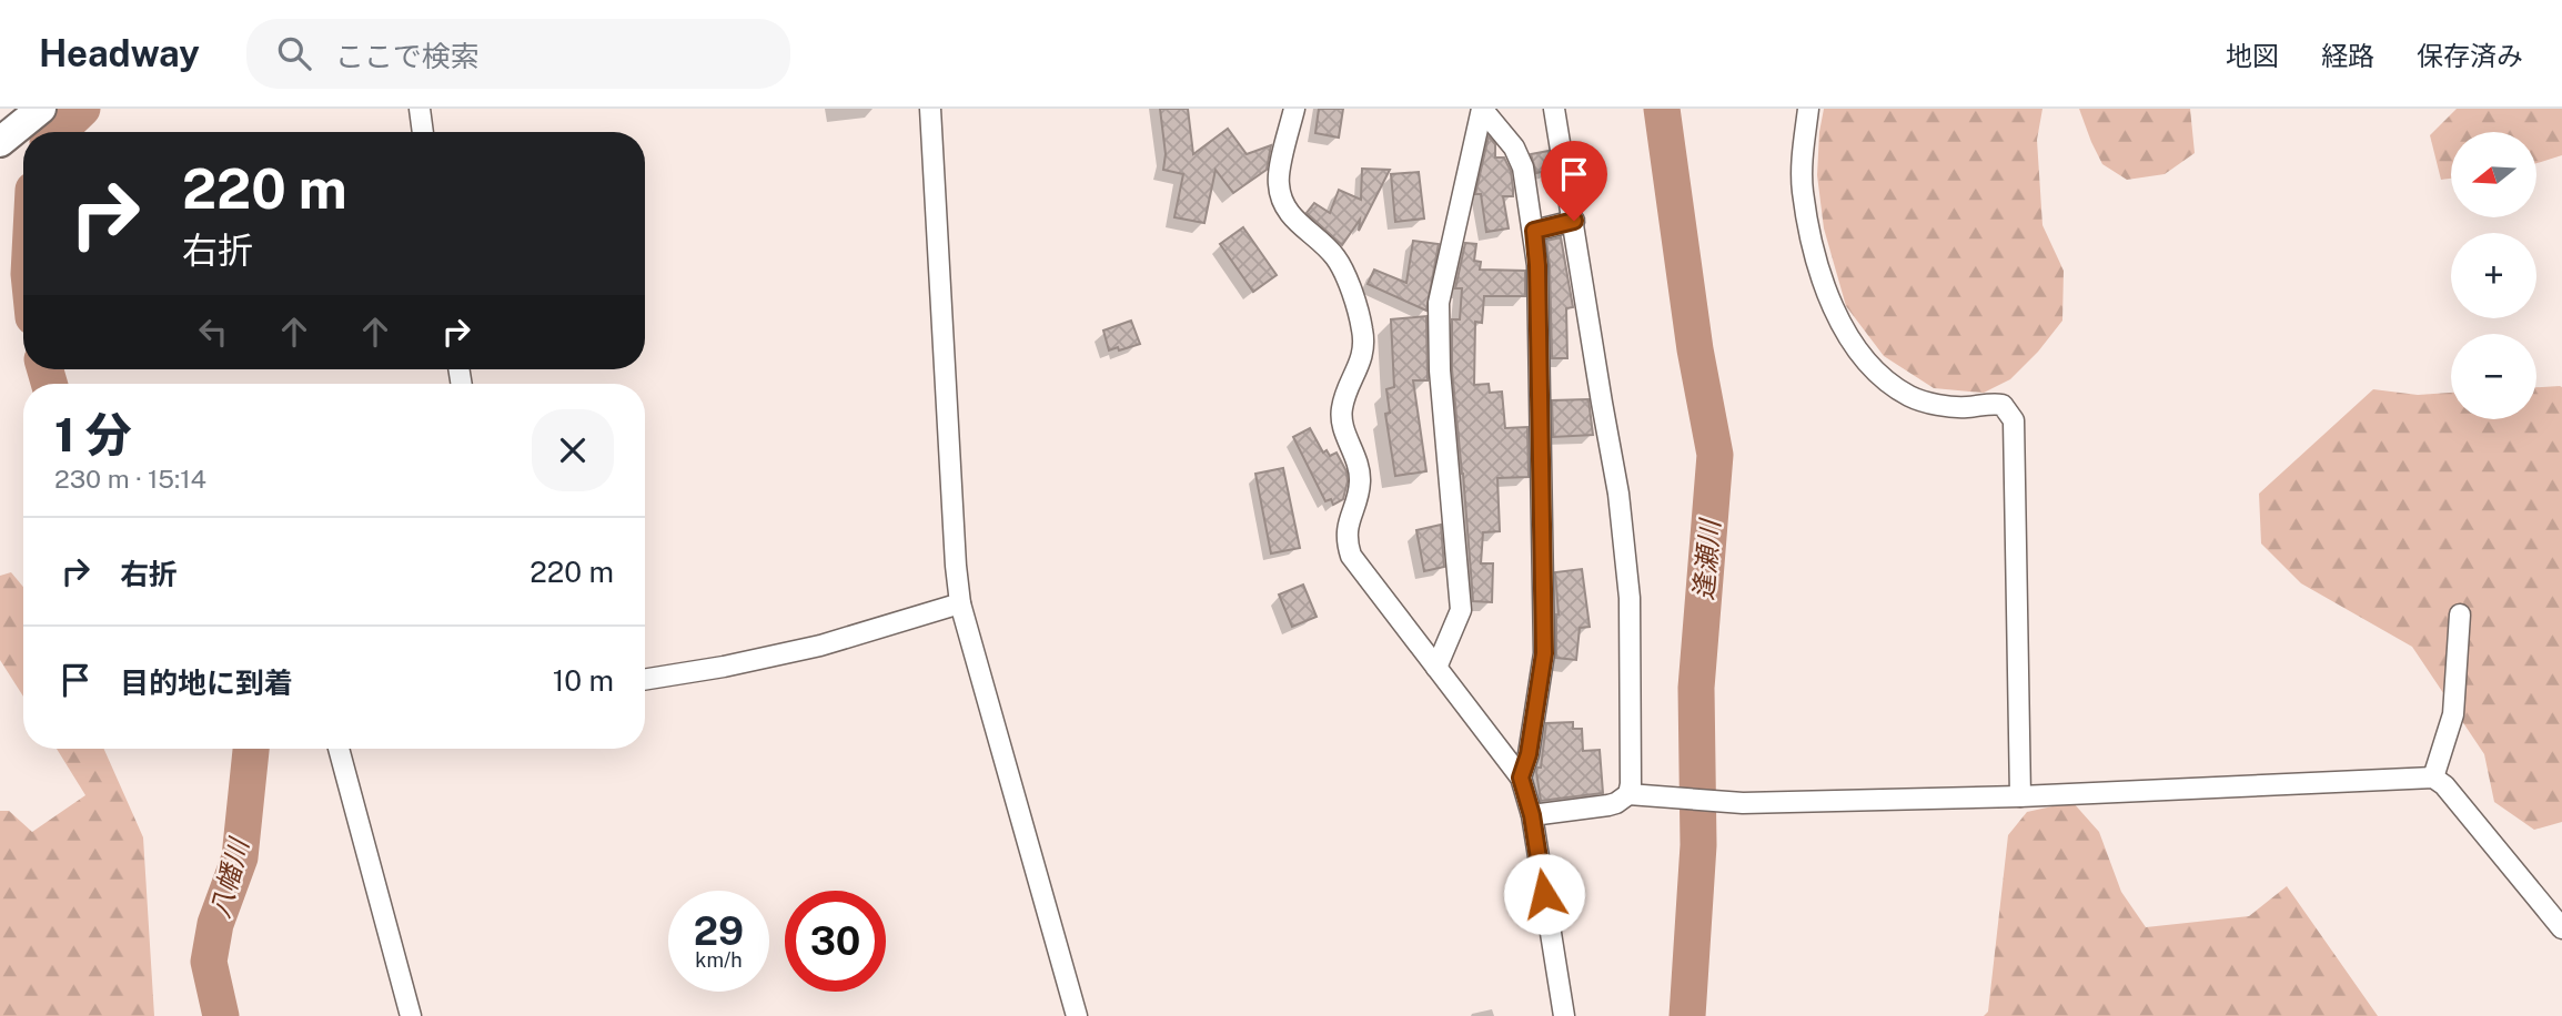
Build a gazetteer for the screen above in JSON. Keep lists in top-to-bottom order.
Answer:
{
  "water": ["逢瀬川", "八幡川"],
  "north": "left",
  "page": {
    "header": "Headway",
    "search": "ここで検索",
    "nav": ["地図", "経路", "保存済み"],
    "map_buttons": ["+", "−"],
    "turn": ["220 m", "右折"],
    "heading": ["1 分", "230 m · 15:14"],
    "list": [
      {
        "name": "右折",
        "value": "220 m"
      },
      {
        "name": "目的地に到着",
        "value": "10 m"
      }
    ],
    "speed": "29 km/h",
    "limit": "30"
  }
}
